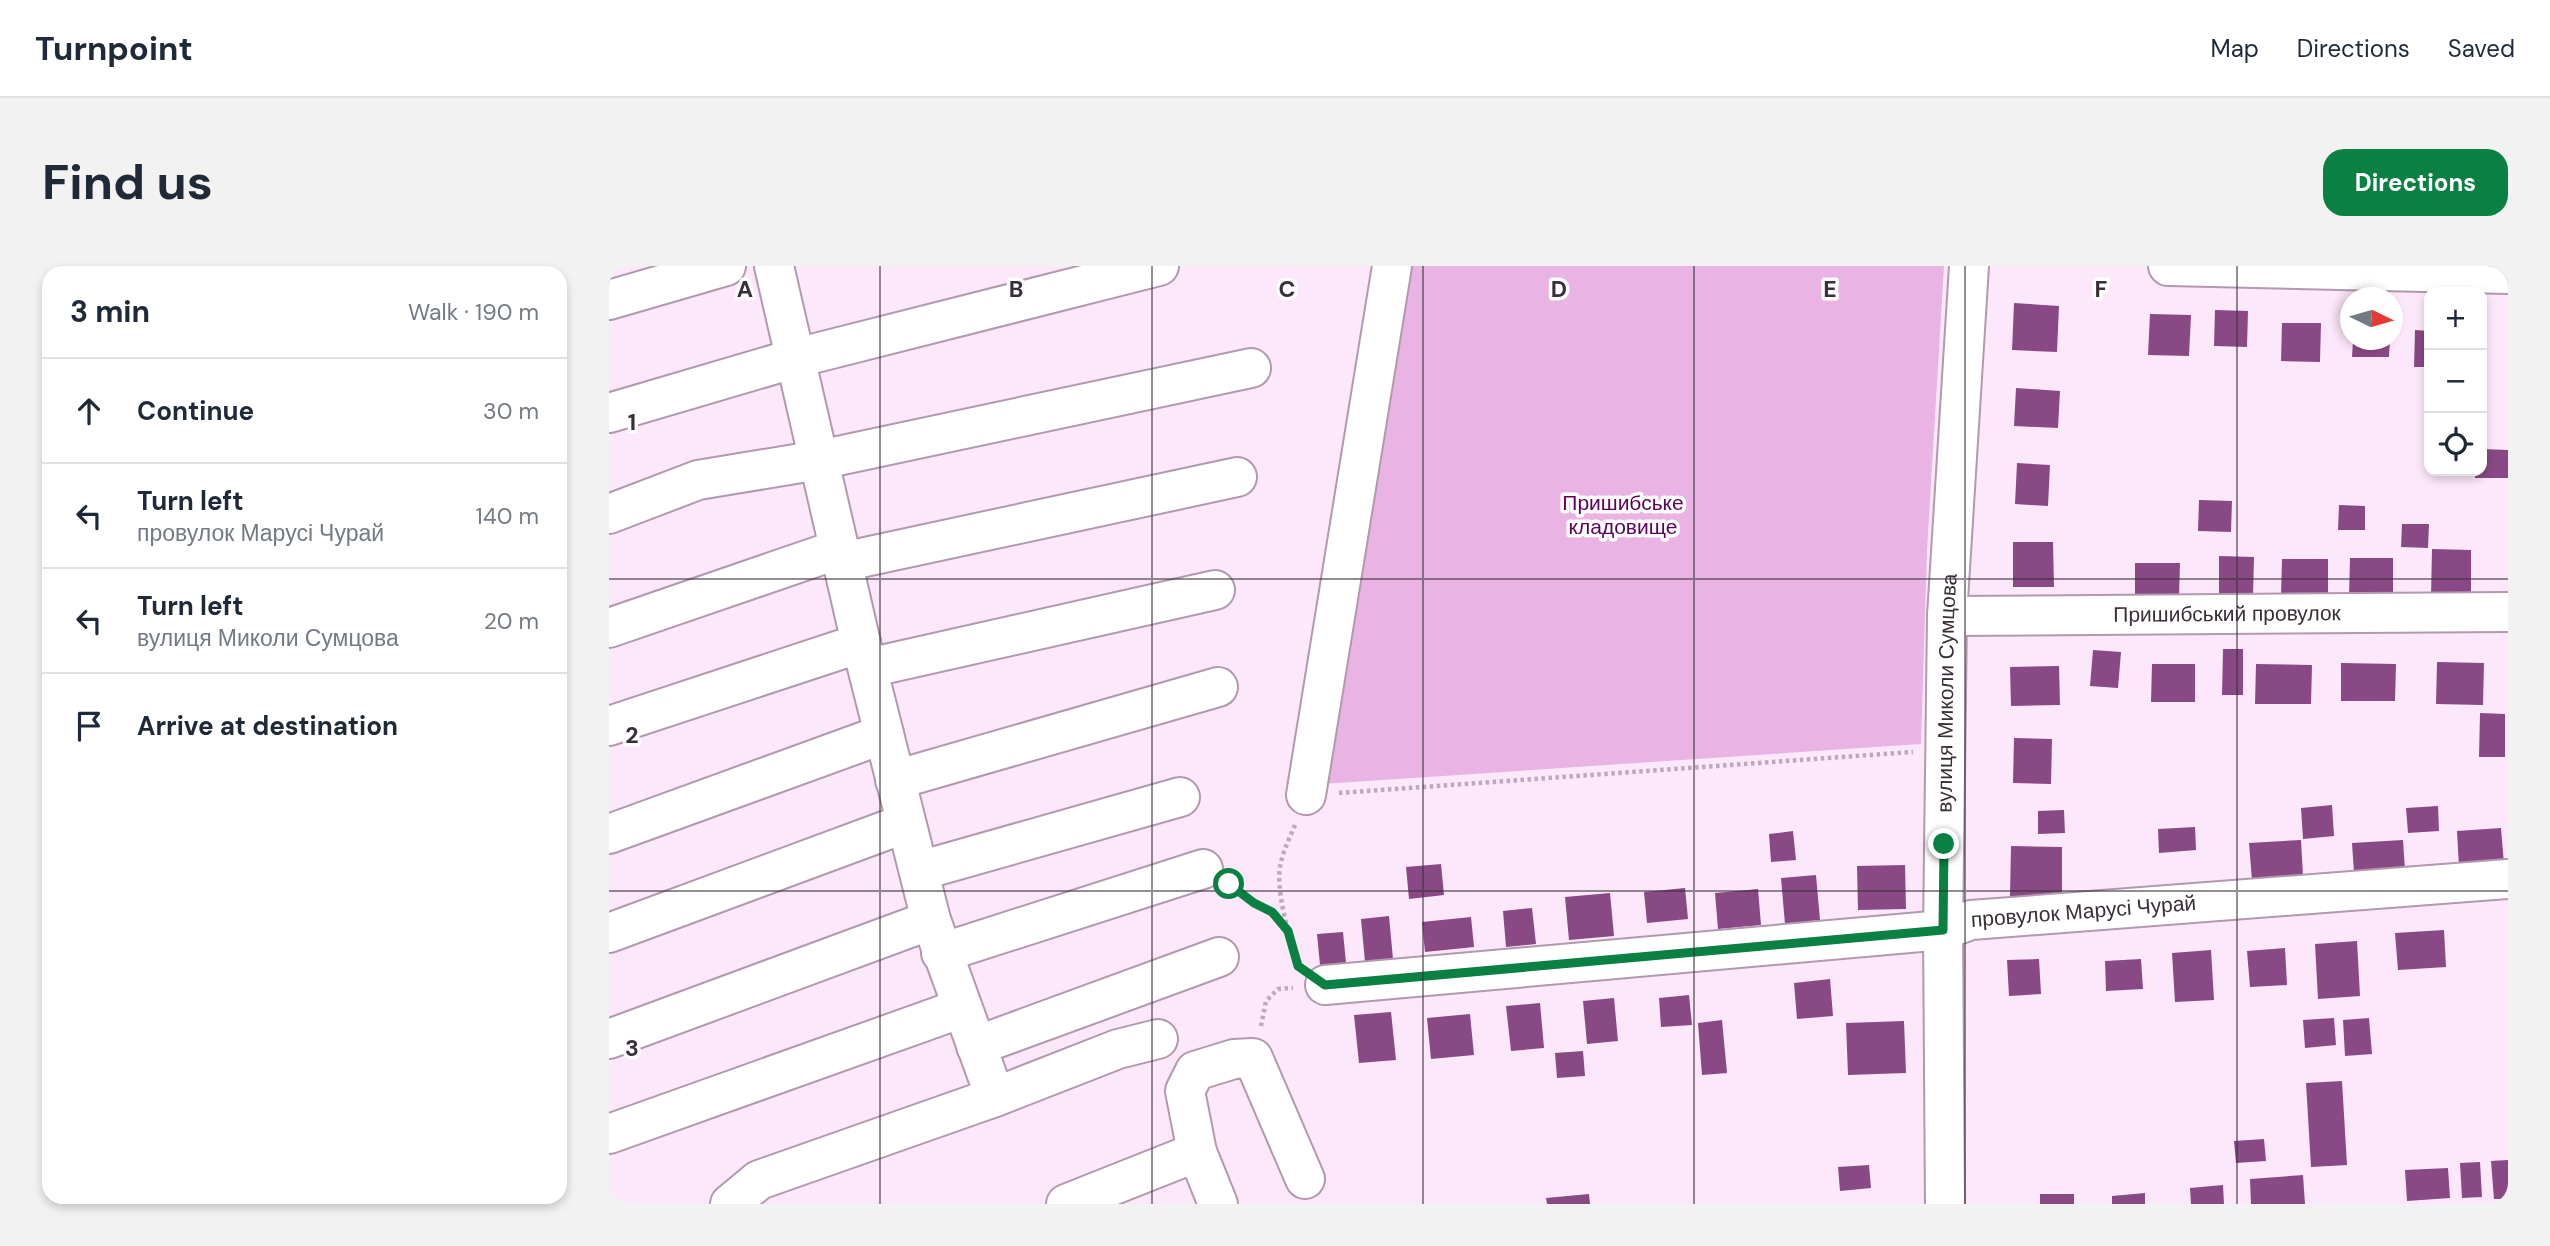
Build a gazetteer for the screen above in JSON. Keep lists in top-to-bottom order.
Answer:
{
  "streets": {
    "street": ["Пришибський провулок", "вулиця Миколи Сумцова", "провулок Марусі Чурай"]
  },
  "crossings": [
    ["Пришибський провулок", "вулиця Миколи Сумцова"],
    ["вулиця Миколи Сумцова", "провулок Марусі Чурай"]
  ],
  "parks": ["Пришибське кладовище"],
  "north": "right",
  "page": {
    "header": "Turnpoint",
    "nav": ["Map", "Directions", "Saved"],
    "buttons": "Directions",
    "title": "Find us",
    "heading": ["3 min", "Walk · 190 m"],
    "map_buttons": ["+", "−"],
    "list": [
      ["Continue", "30 m"],
      ["Turn left", "провулок Марусі Чурай", "140 m"],
      ["Turn left", "вулиця Миколи Сумцова", "20 m"],
      "Arrive at destination"
    ]
  },
  "grid": {
    "columns": [
      "A",
      "B",
      "C",
      "D",
      "E",
      "F"
    ],
    "rows": ["1", "2", "3"]
  }
}
